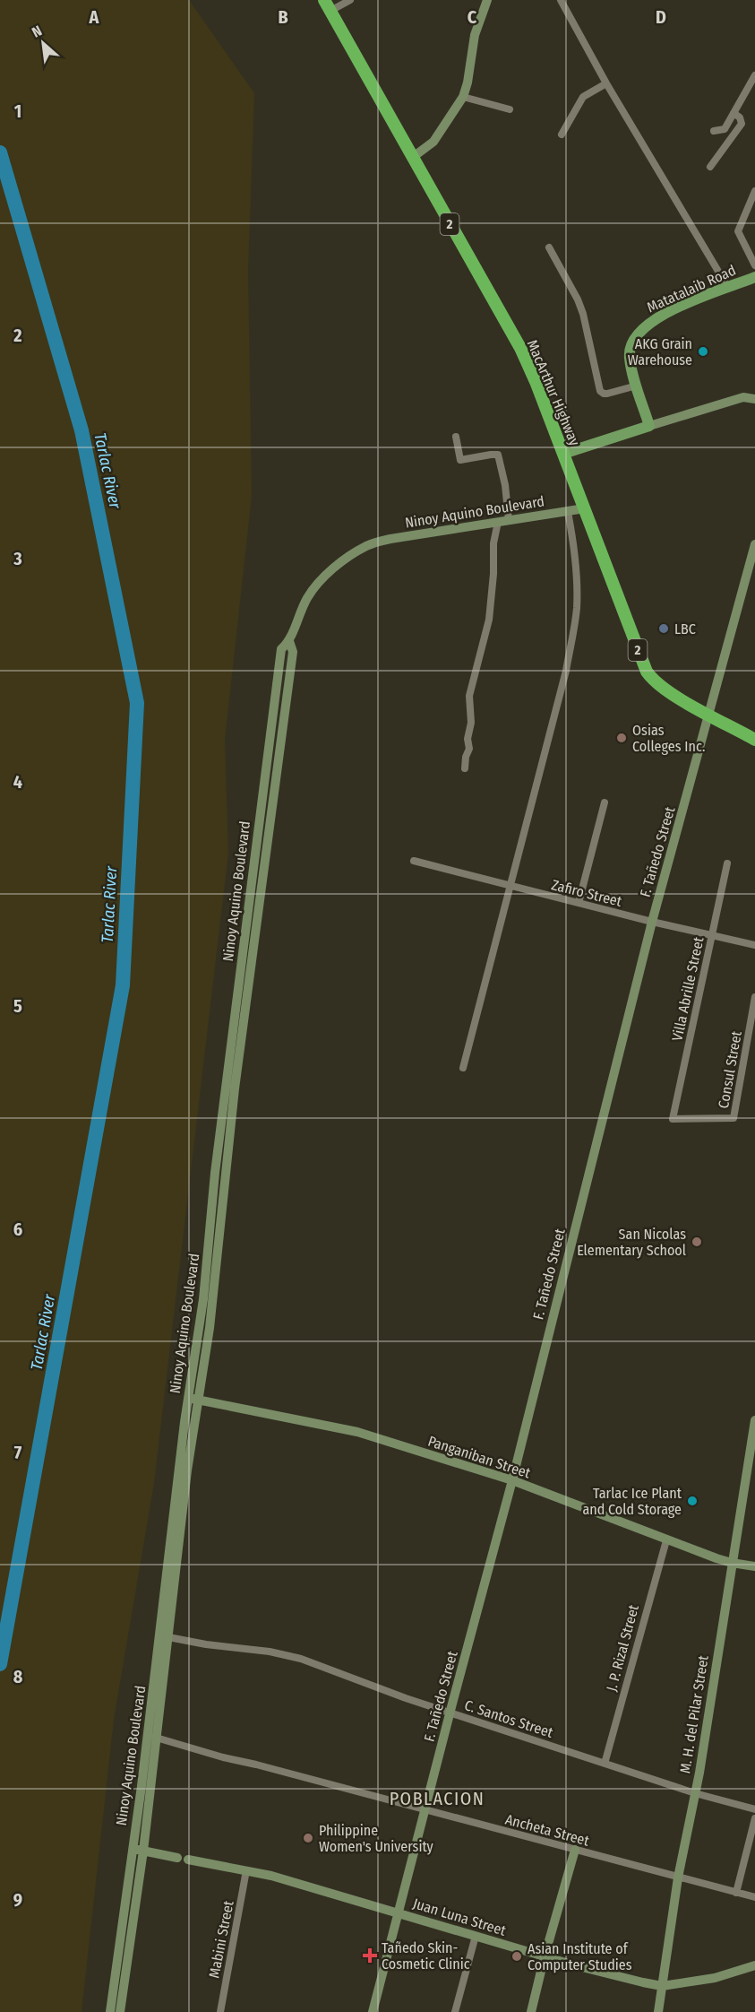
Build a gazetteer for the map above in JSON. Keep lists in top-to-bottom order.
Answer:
{
  "streets": {
    "highway": ["2", "MacArthur Highway"],
    "main road": [
      "Matatalaib Road",
      "Ninoy Aquino Boulevard",
      "F. Tañedo Street",
      "Panganiban Street",
      "M. H. del Pilar Street",
      "Juan Luna Street"
    ],
    "street": [
      "Zafiro Street",
      "Villa Abrille Street",
      "Consul Street",
      "J. P. Rizal Street",
      "C. Santos Street",
      "Ancheta Street",
      "Mabini Street"
    ]
  },
  "crossings": [
    ["MacArthur Highway", "Ninoy Aquino Boulevard"],
    ["MacArthur Highway", "F. Tañedo Street"],
    ["Ninoy Aquino Boulevard", "Panganiban Street"],
    ["Ninoy Aquino Boulevard", "C. Santos Street"],
    ["Ninoy Aquino Boulevard", "Ancheta Street"],
    ["F. Tañedo Street", "Zafiro Street"],
    ["F. Tañedo Street", "Panganiban Street"],
    ["F. Tañedo Street", "C. Santos Street"],
    ["F. Tañedo Street", "Ancheta Street"],
    ["F. Tañedo Street", "Juan Luna Street"],
    ["Zafiro Street", "Villa Abrille Street"],
    ["Villa Abrille Street", "Consul Street"],
    ["Panganiban Street", "J. P. Rizal Street"],
    ["Panganiban Street", "M. H. del Pilar Street"],
    ["J. P. Rizal Street", "C. Santos Street"],
    ["M. H. del Pilar Street", "C. Santos Street"],
    ["M. H. del Pilar Street", "Ancheta Street"],
    ["M. H. del Pilar Street", "Juan Luna Street"],
    ["Juan Luna Street", "Mabini Street"]
  ],
  "districts": ["POBLACION"],
  "water": ["Tarlac River"],
  "places": {
    "other": [
      "AKG Grain Warehouse",
      "LBC",
      "Osias Colleges Inc.",
      "San Nicolas Elementary School",
      "Tarlac Ice Plant and Cold Storage",
      "Philippine Women's University",
      "Asian Institute of Computer Studies"
    ],
    "health": ["Tañedo Skin- Cosmetic Clinic"]
  },
  "north": "top left",
  "grid": {
    "columns": [
      "A",
      "B",
      "C",
      "D"
    ],
    "rows": [
      "1",
      "2",
      "3",
      "4",
      "5",
      "6",
      "7",
      "8",
      "9"
    ]
  }
}
